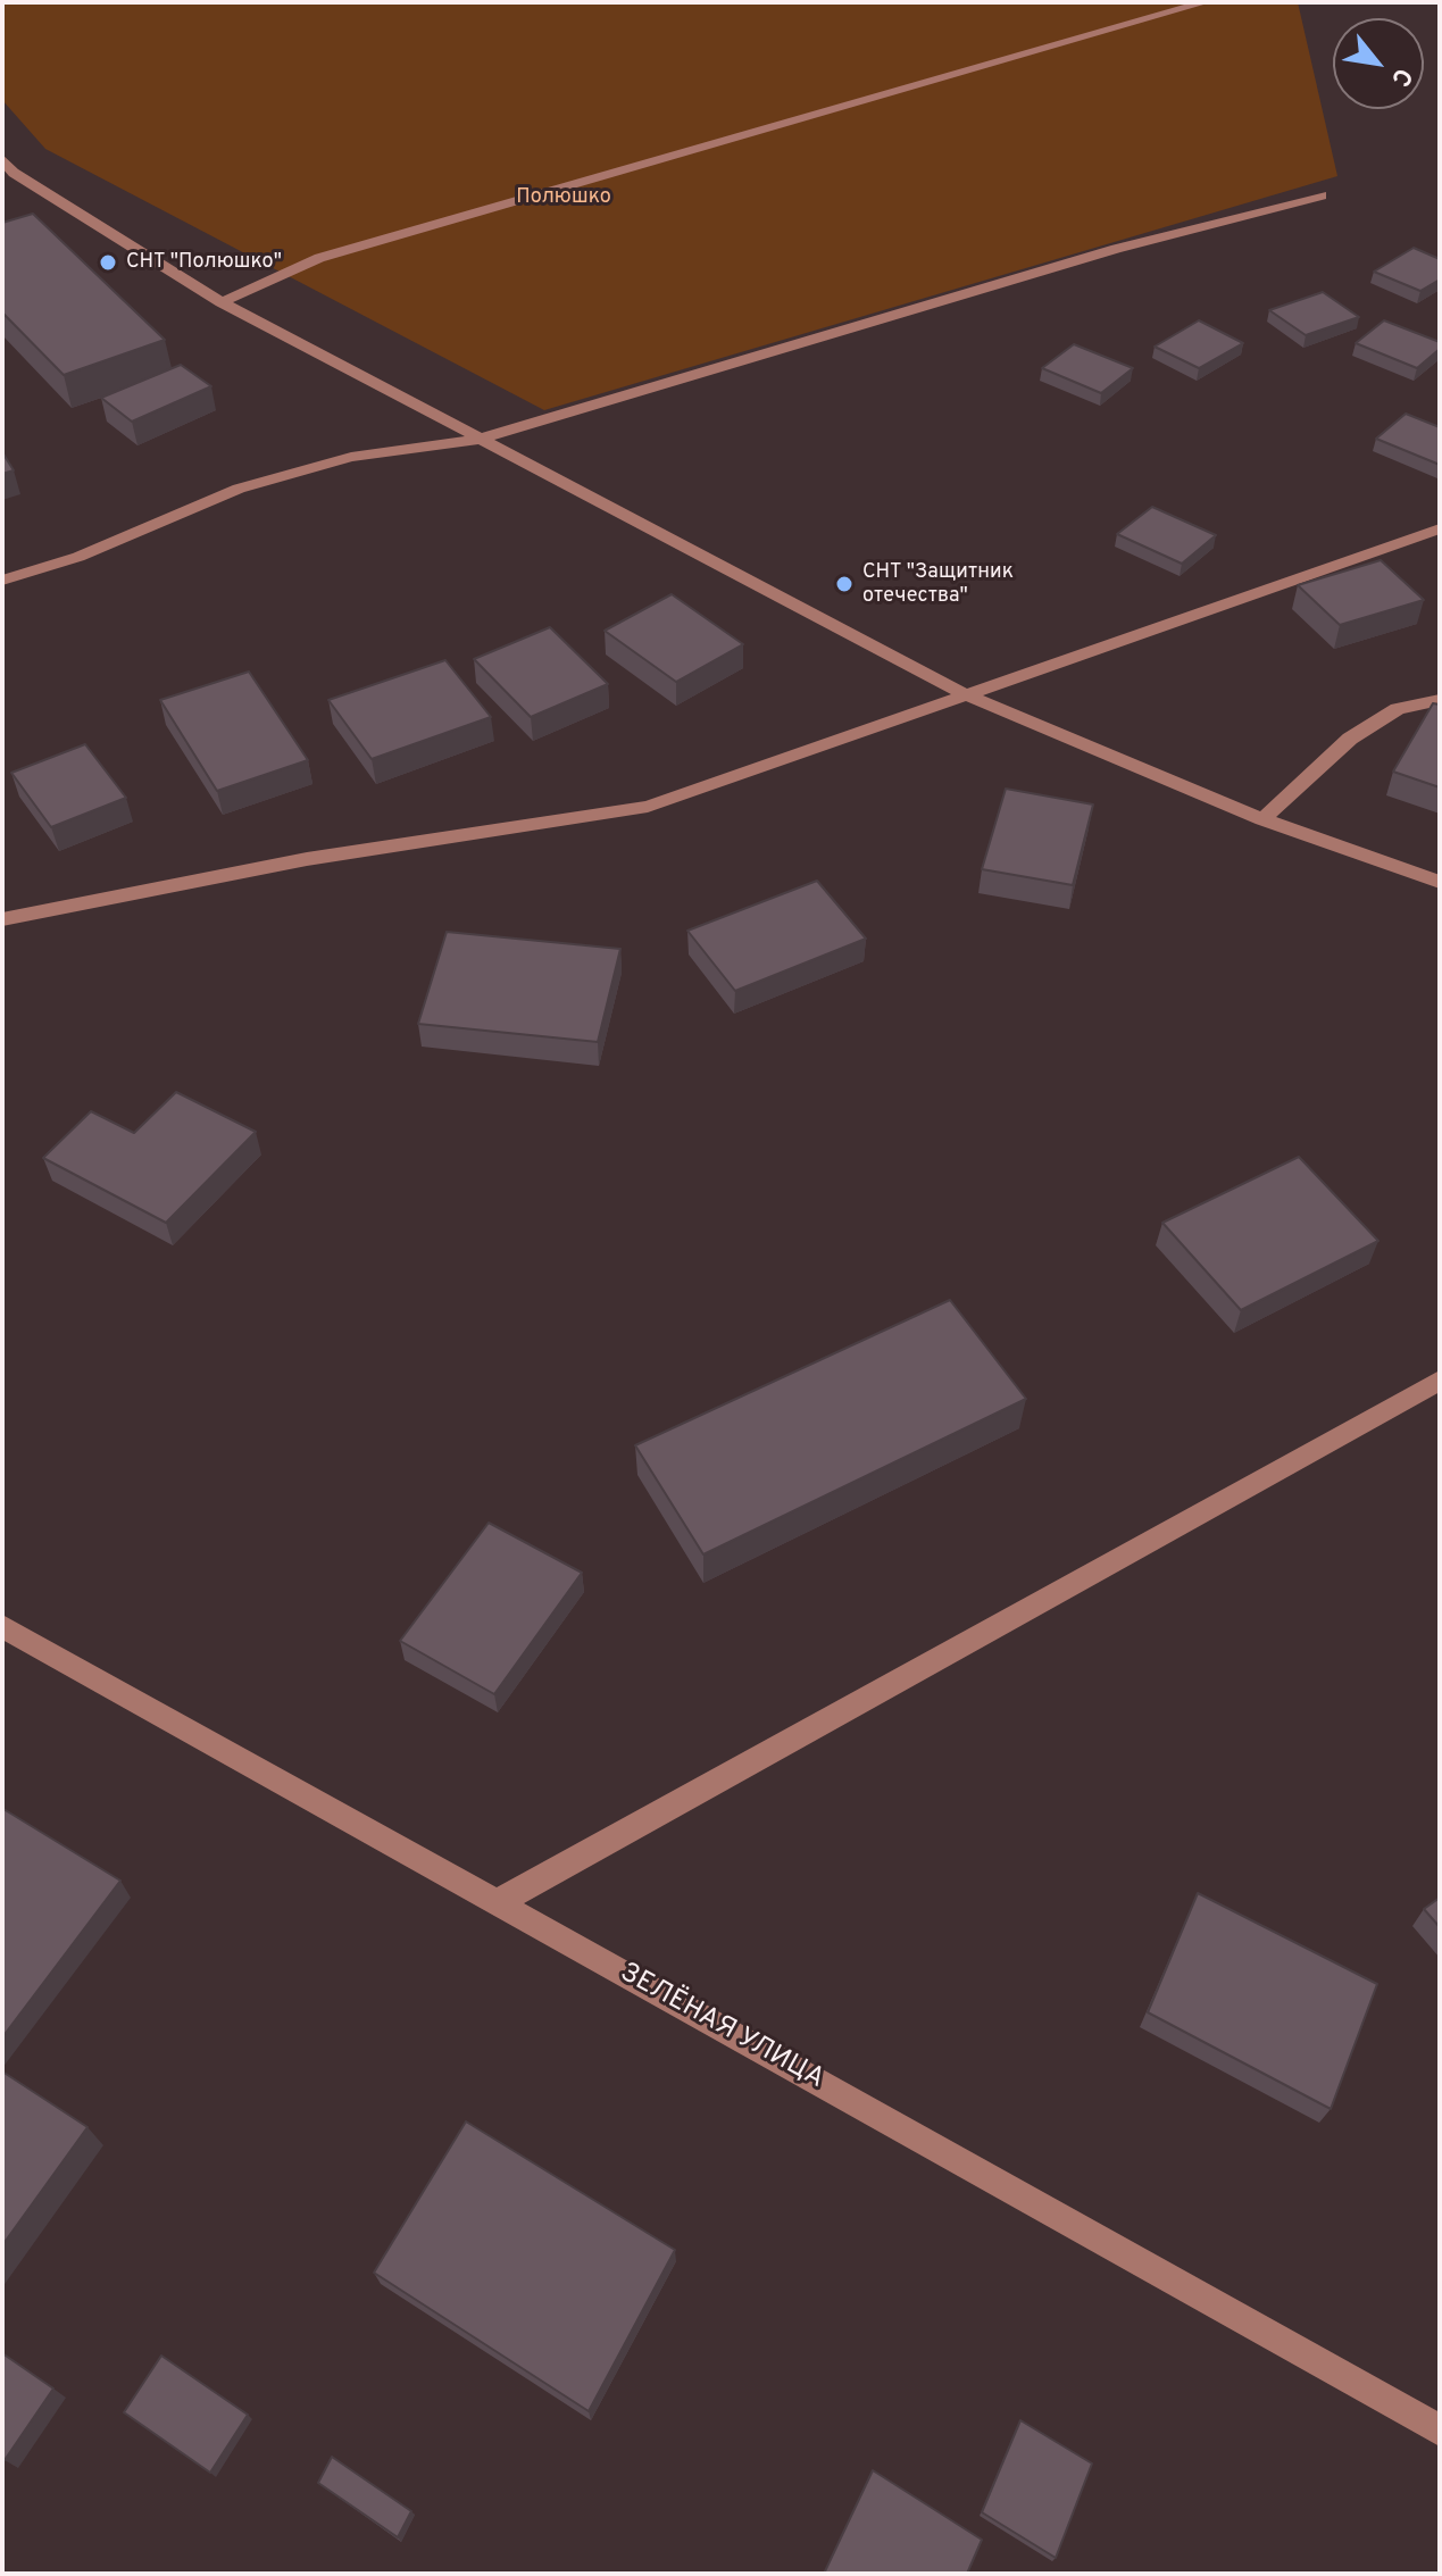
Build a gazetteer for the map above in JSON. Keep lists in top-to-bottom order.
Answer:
{
  "streets": {
    "street": ["ЗЕЛЁНАЯ УЛИЦА"]
  },
  "parks": ["Полюшко"],
  "places": ["СНТ \"Полюшко\"", "СНТ \"Защитник отечества\""],
  "north": "bottom right"
}
